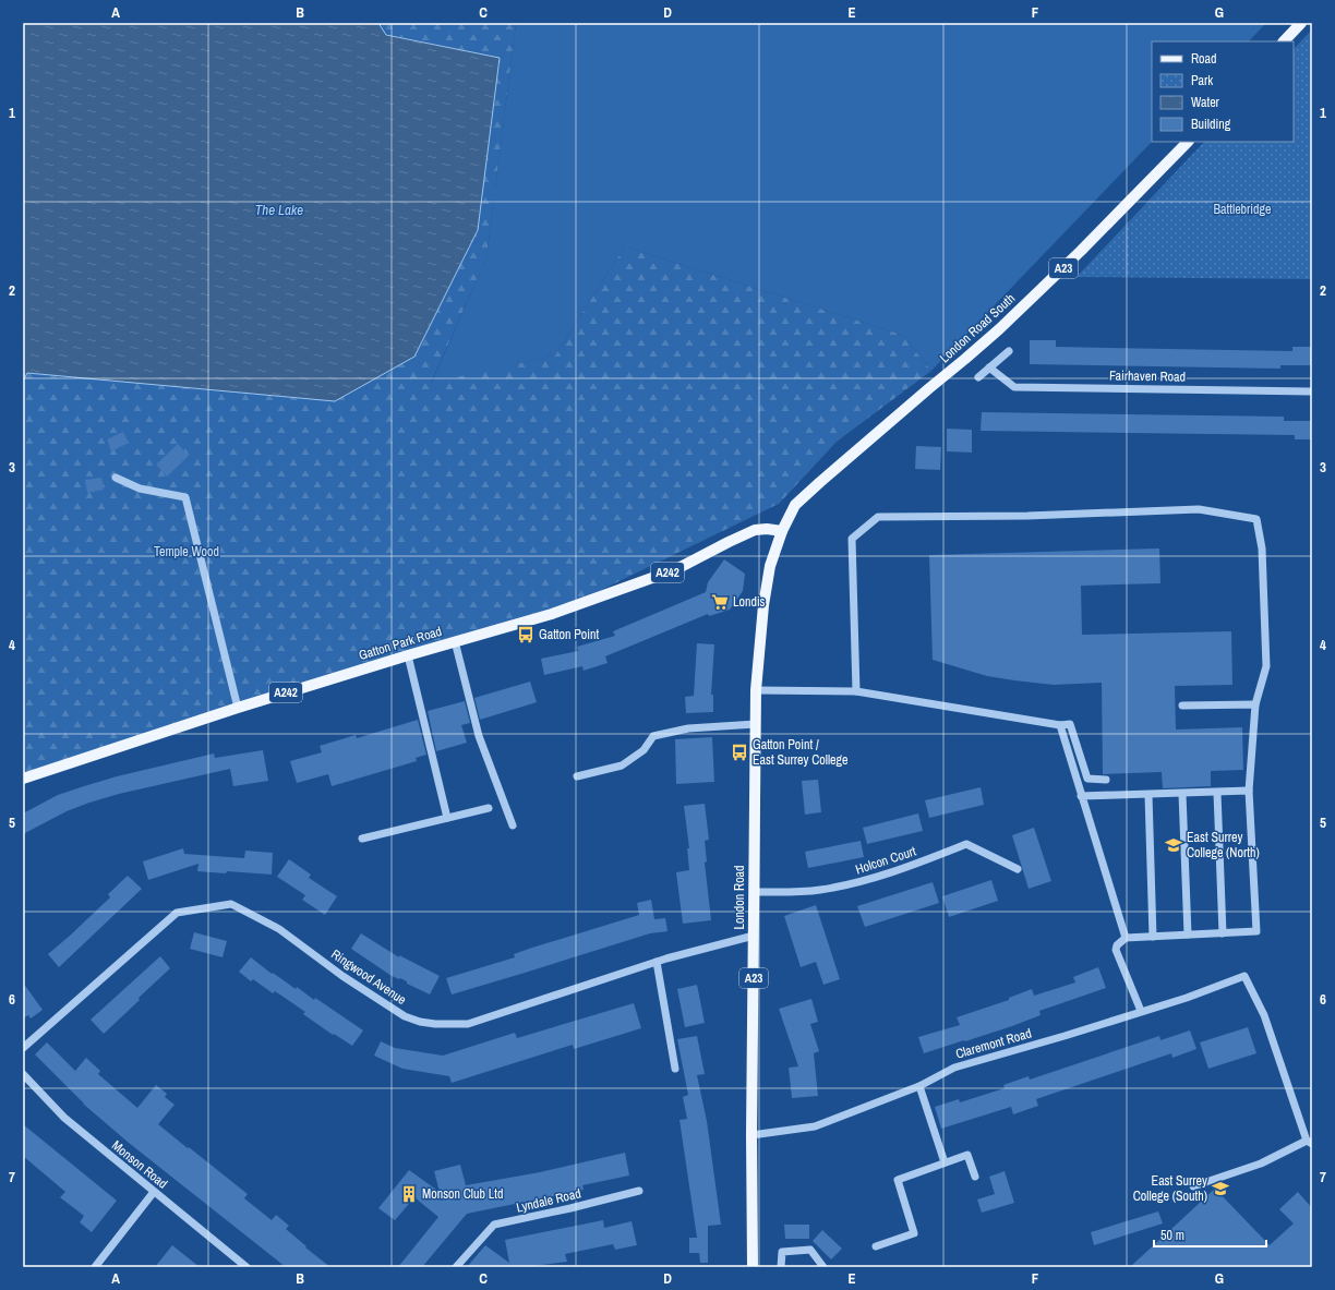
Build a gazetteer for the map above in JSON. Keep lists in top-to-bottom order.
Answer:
{
  "streets": {
    "main road": [
      "A23",
      "London Road South",
      "A242",
      "Gatton Park Road",
      "London Road"
    ],
    "street": [
      "Fairhaven Road",
      "Holcon Court",
      "Ringwood Avenue",
      "Claremont Road",
      "Monson Road",
      "Lyndale Road"
    ]
  },
  "crossings": [
    ["London Road South", "Gatton Park Road"],
    ["London Road South", "London Road"],
    ["Gatton Park Road", "London Road"],
    ["Holcon Court", "London Road"],
    ["London Road", "Ringwood Avenue"],
    ["London Road", "Claremont Road"]
  ],
  "water": ["The Lake"],
  "parks": ["Battlebridge", "Temple Wood"],
  "places": {
    "supermarket": ["Londis"],
    "bus stop": ["Gatton Point", "Gatton Point / East Surrey College"],
    "school or university": ["East Surrey College (North)", "East Surrey College (South)"],
    "building": ["Monson Club Ltd"]
  },
  "legend": [
    "Road",
    "Park",
    "Water",
    "Building"
  ],
  "scale_bar": "50 m",
  "grid": {
    "columns": [
      "A",
      "B",
      "C",
      "D",
      "E",
      "F",
      "G"
    ],
    "rows": [
      "1",
      "2",
      "3",
      "4",
      "5",
      "6",
      "7"
    ]
  }
}
